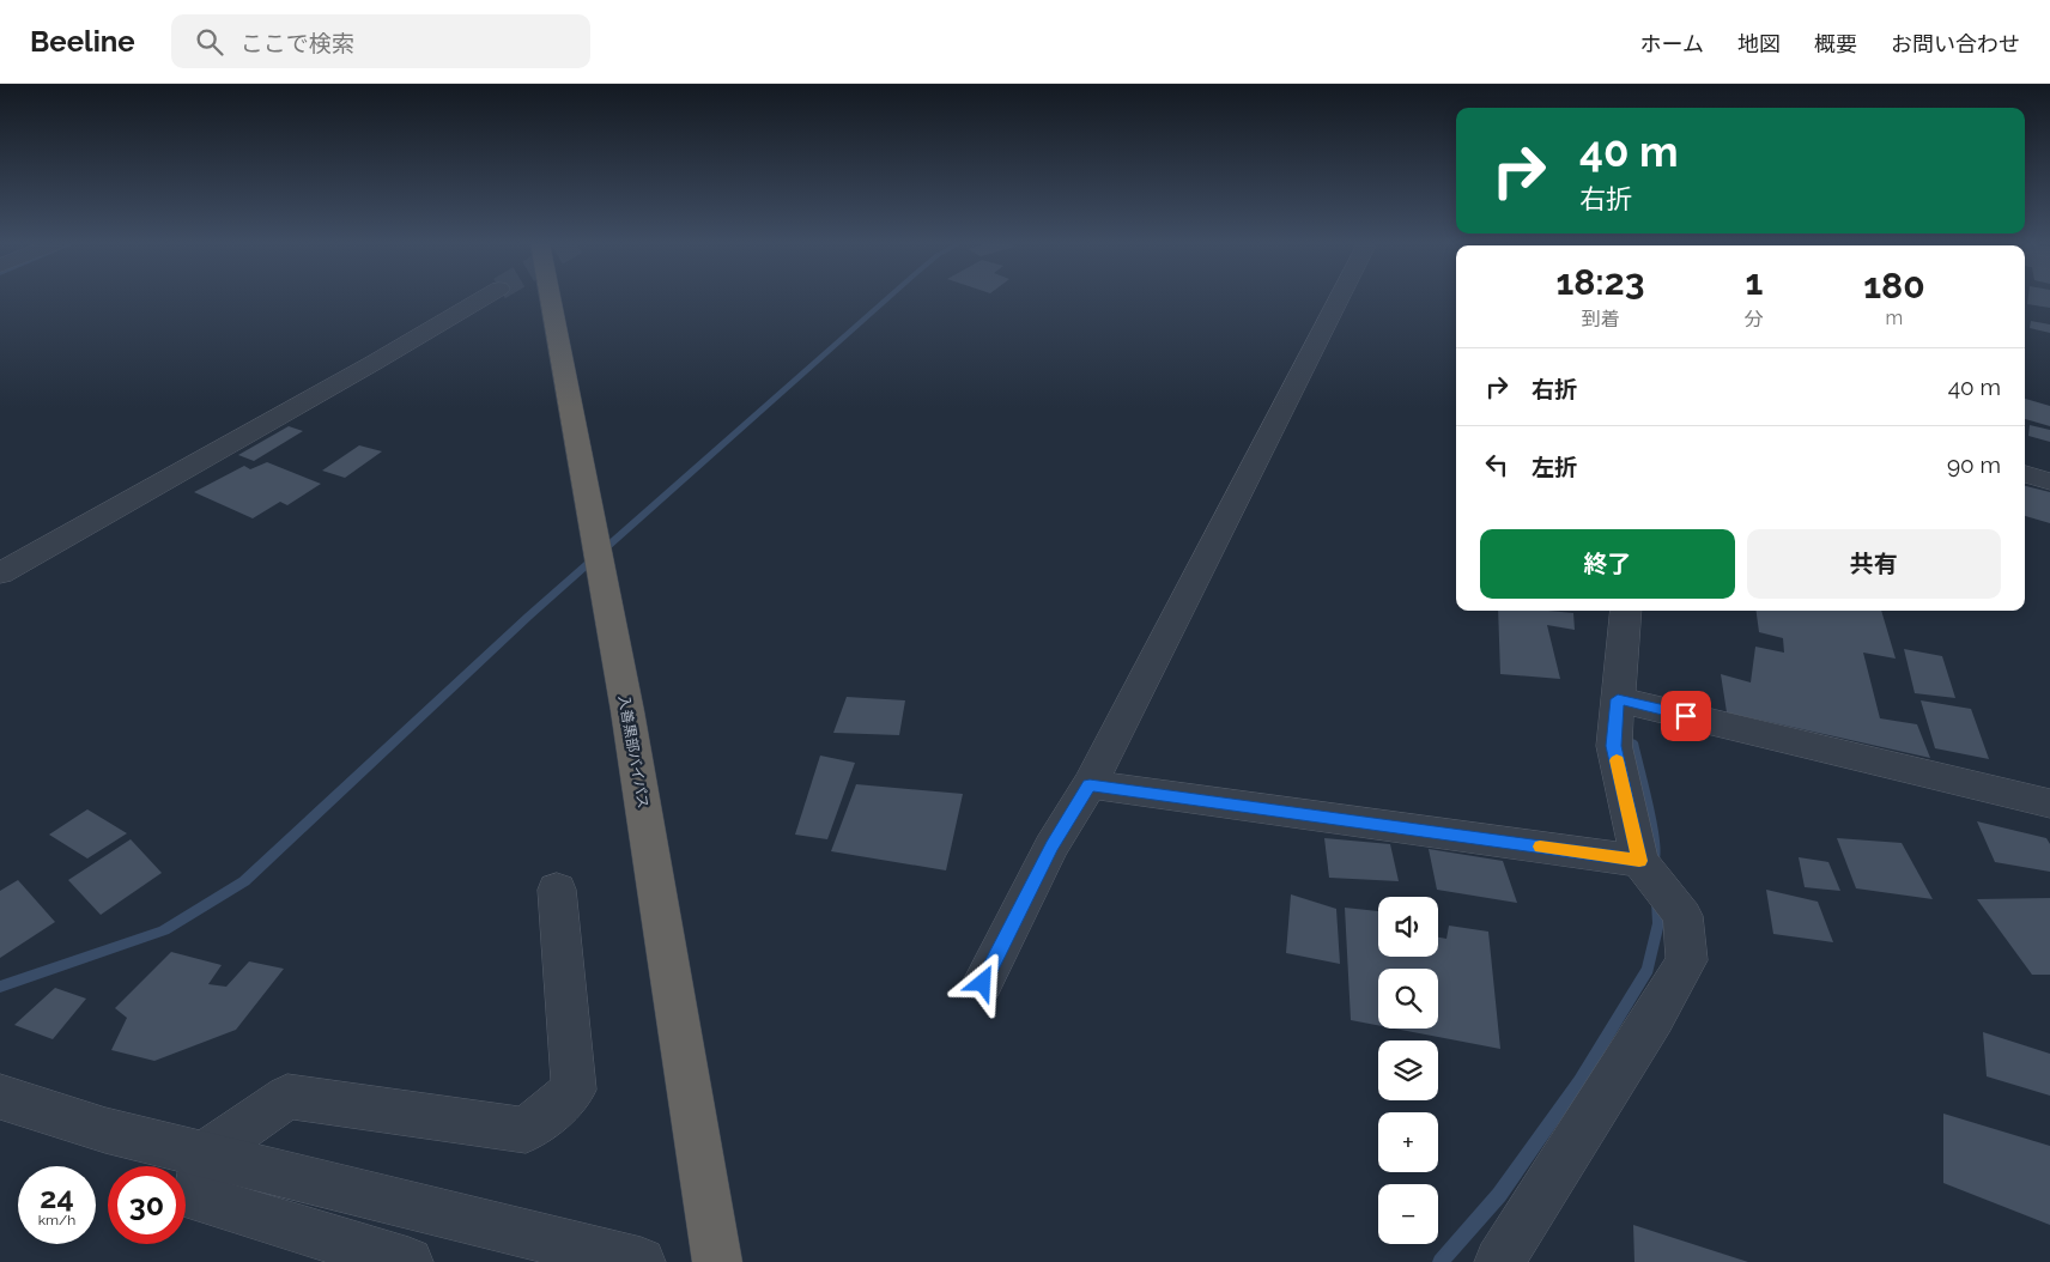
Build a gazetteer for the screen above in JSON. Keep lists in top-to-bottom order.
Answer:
{
  "streets": {
    "highway": ["入善黒部バイパス"]
  },
  "page": {
    "header": "Beeline",
    "search": "ここで検索",
    "nav": [
      "ホーム",
      "地図",
      "概要",
      "お問い合わせ"
    ],
    "turn": ["40 m", "右折"],
    "eta": [
      "18:23",
      "到着",
      "1",
      "分",
      "180",
      "m"
    ],
    "list": [
      {
        "name": "右折",
        "value": "40 m"
      },
      {
        "name": "左折",
        "value": "90 m"
      }
    ],
    "buttons": ["終了", "共有"],
    "map_buttons": ["+", "−"],
    "speed": "24 km/h",
    "limit": "30"
  }
}
